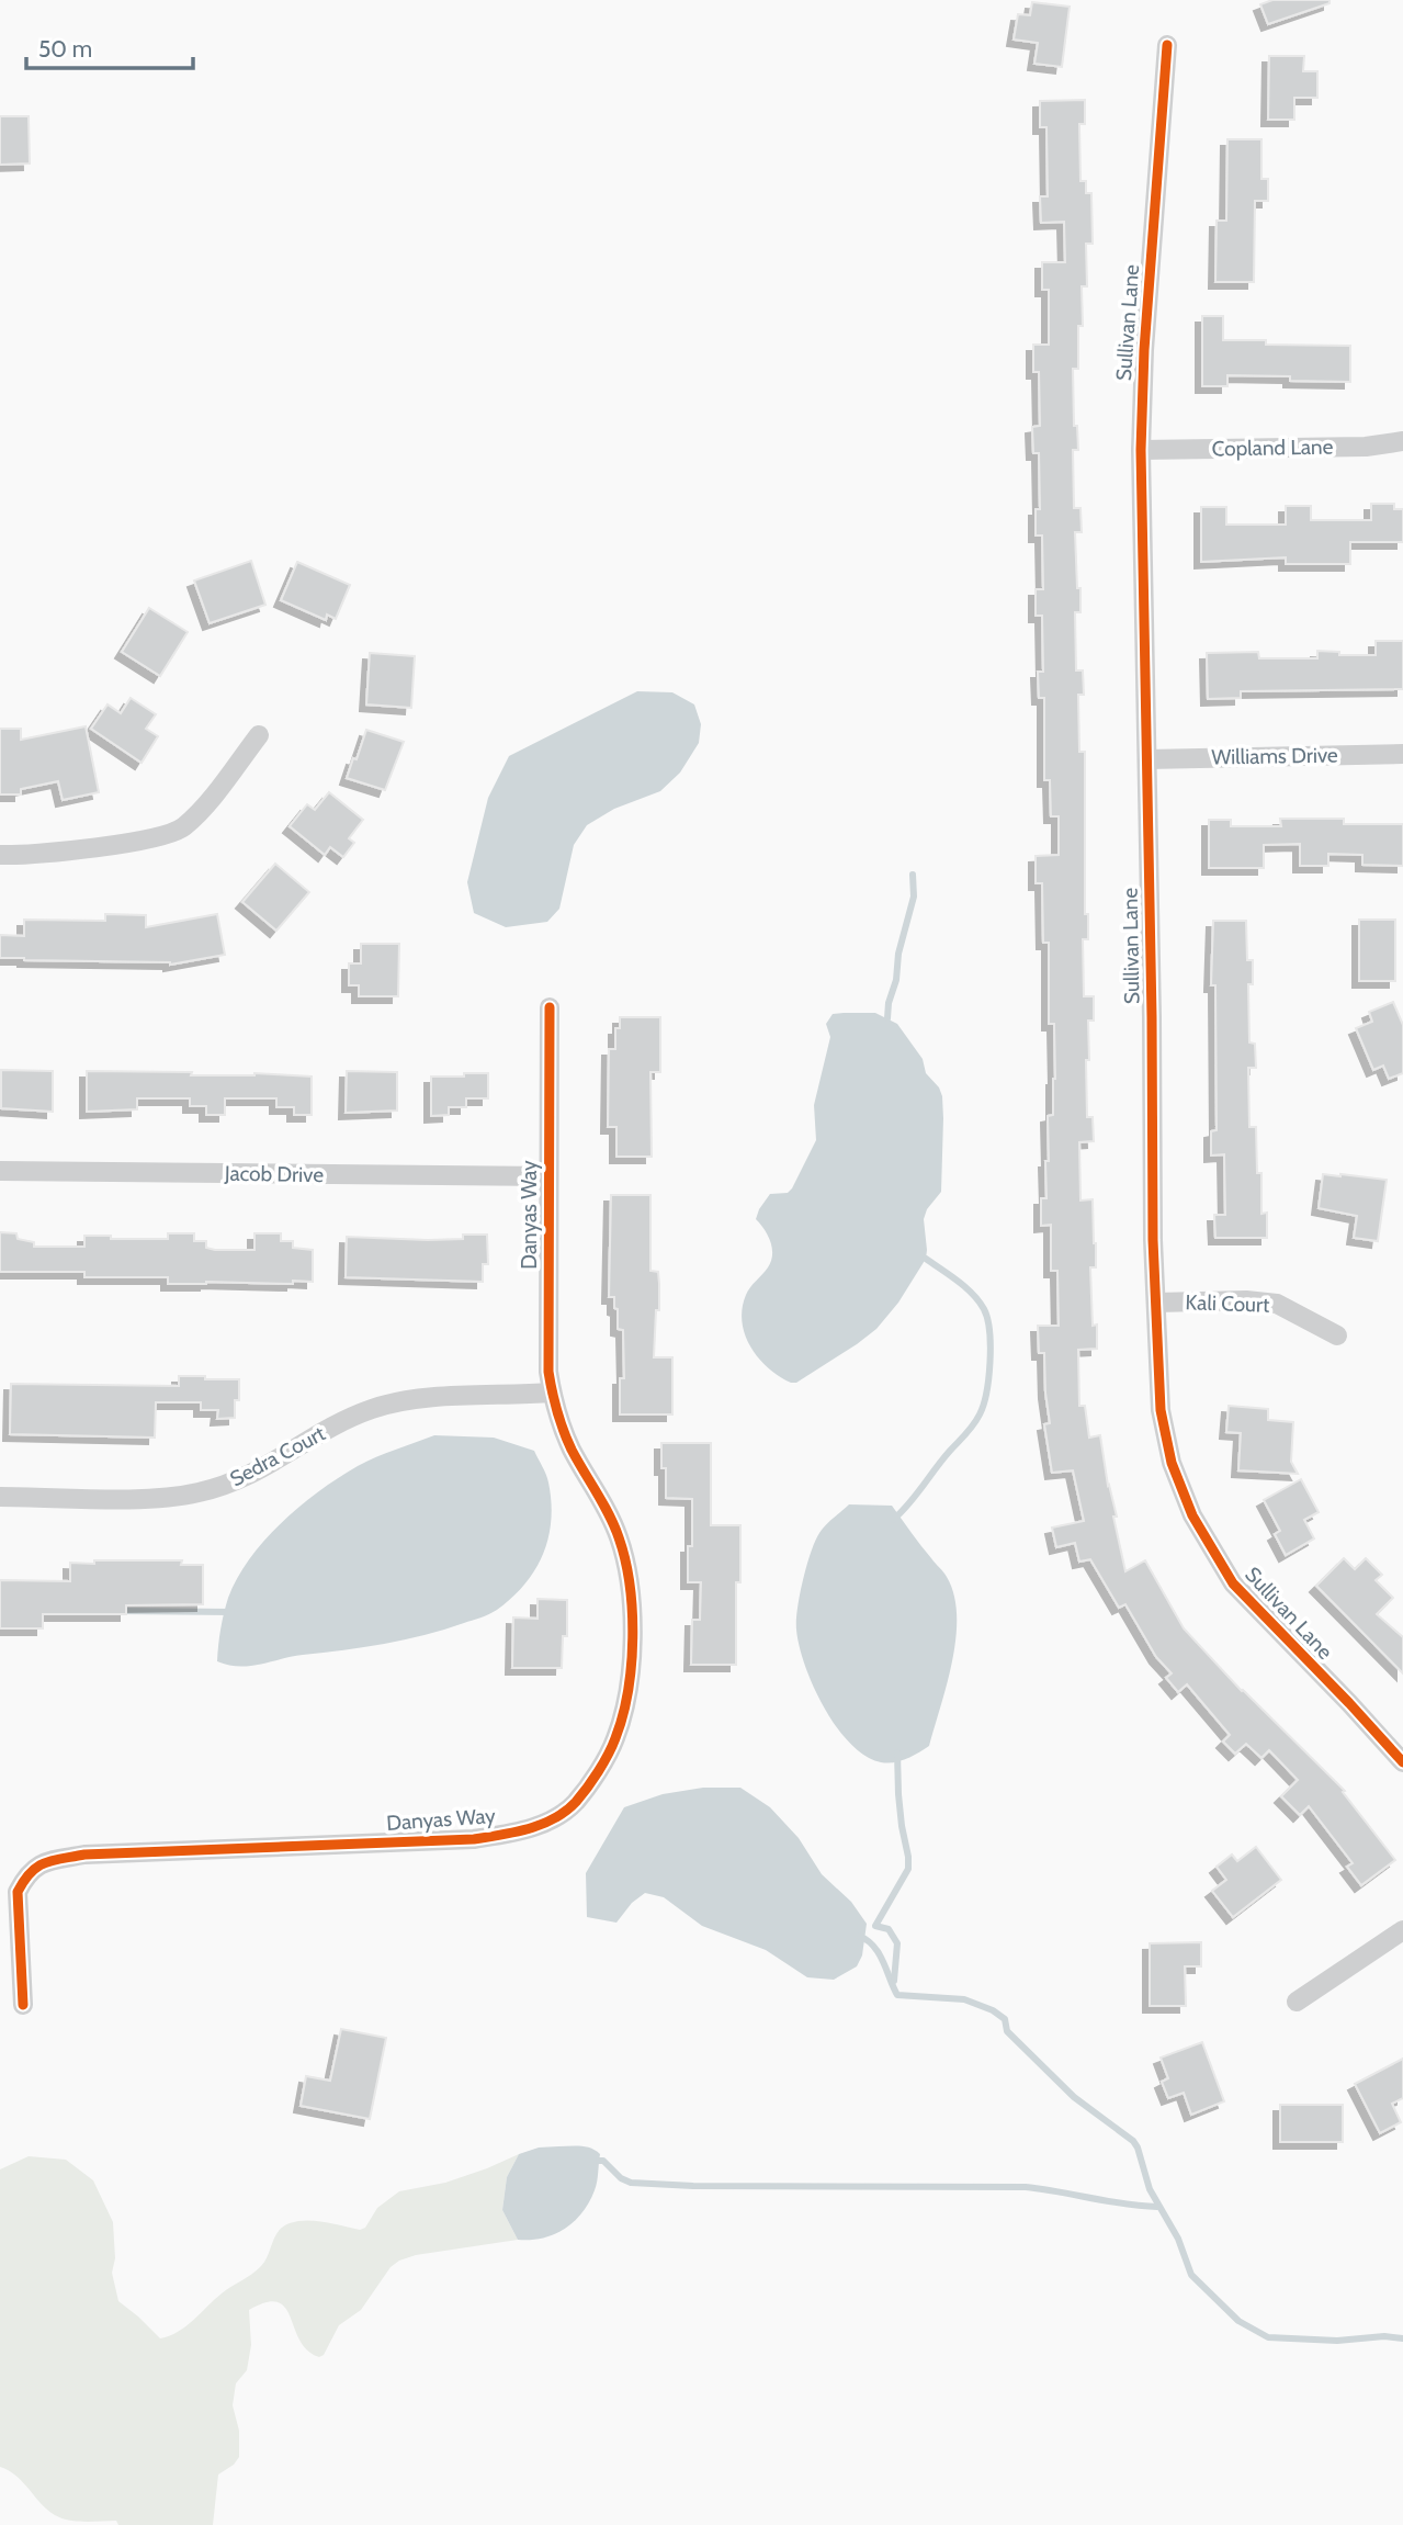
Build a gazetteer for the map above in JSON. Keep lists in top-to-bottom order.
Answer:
{
  "streets": {
    "street": [
      "Sullivan Lane",
      "Copland Lane",
      "Williams Drive",
      "Jacob Drive",
      "Danyas Way",
      "Kali Court",
      "Sedra Court"
    ]
  },
  "crossings": [
    ["Sullivan Lane", "Copland Lane"],
    ["Sullivan Lane", "Williams Drive"],
    ["Sullivan Lane", "Kali Court"],
    ["Jacob Drive", "Danyas Way"],
    ["Danyas Way", "Sedra Court"]
  ],
  "scale_bar": "50 m"
}
